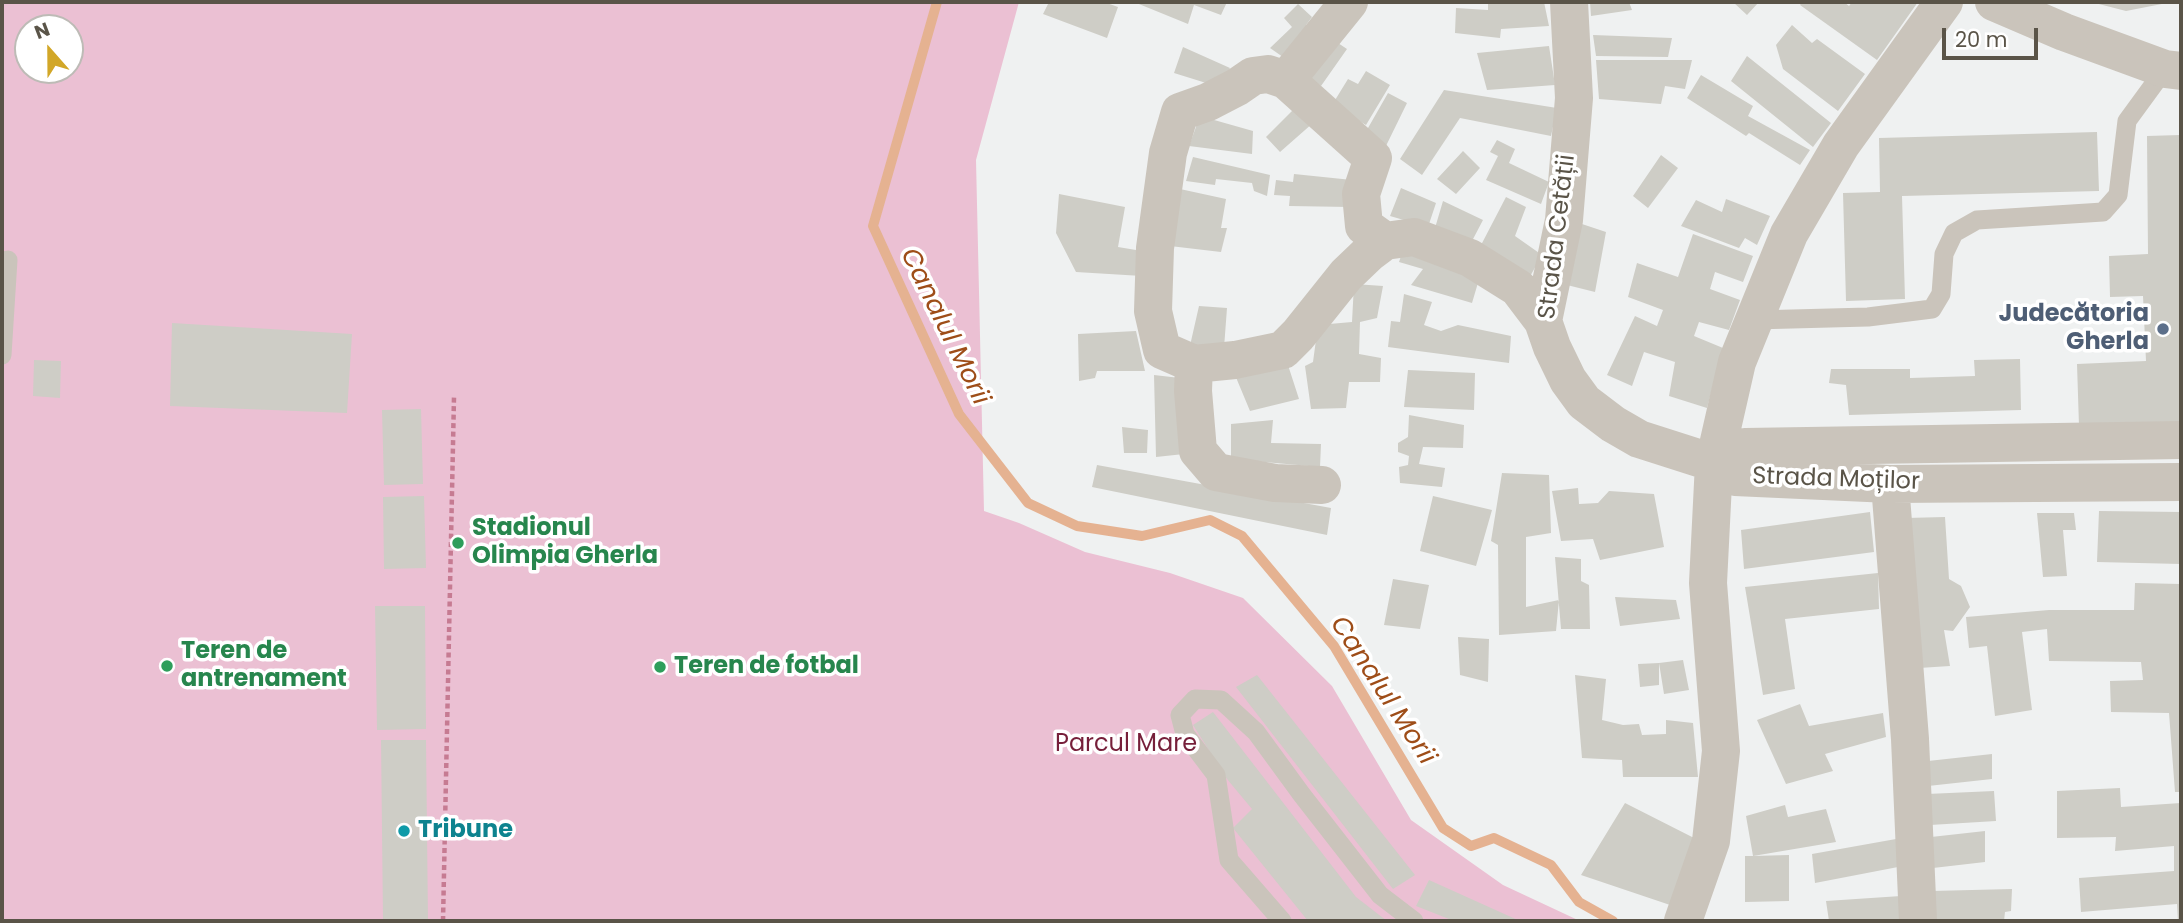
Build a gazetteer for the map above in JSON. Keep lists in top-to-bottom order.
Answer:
{
  "streets": {
    "street": ["Strada Cetății", "Strada Moților"]
  },
  "crossings": [
    ["Strada Cetății", "Strada Moților"]
  ],
  "water": ["Canalul Morii"],
  "parks": ["Parcul Mare"],
  "places": [
    "Judecătoria Gherla",
    "Stadionul Olimpia Gherla",
    "Teren de antrenament",
    "Teren de fotbal",
    "Tribune"
  ],
  "scale_bar": "20 m",
  "north": "top"
}
